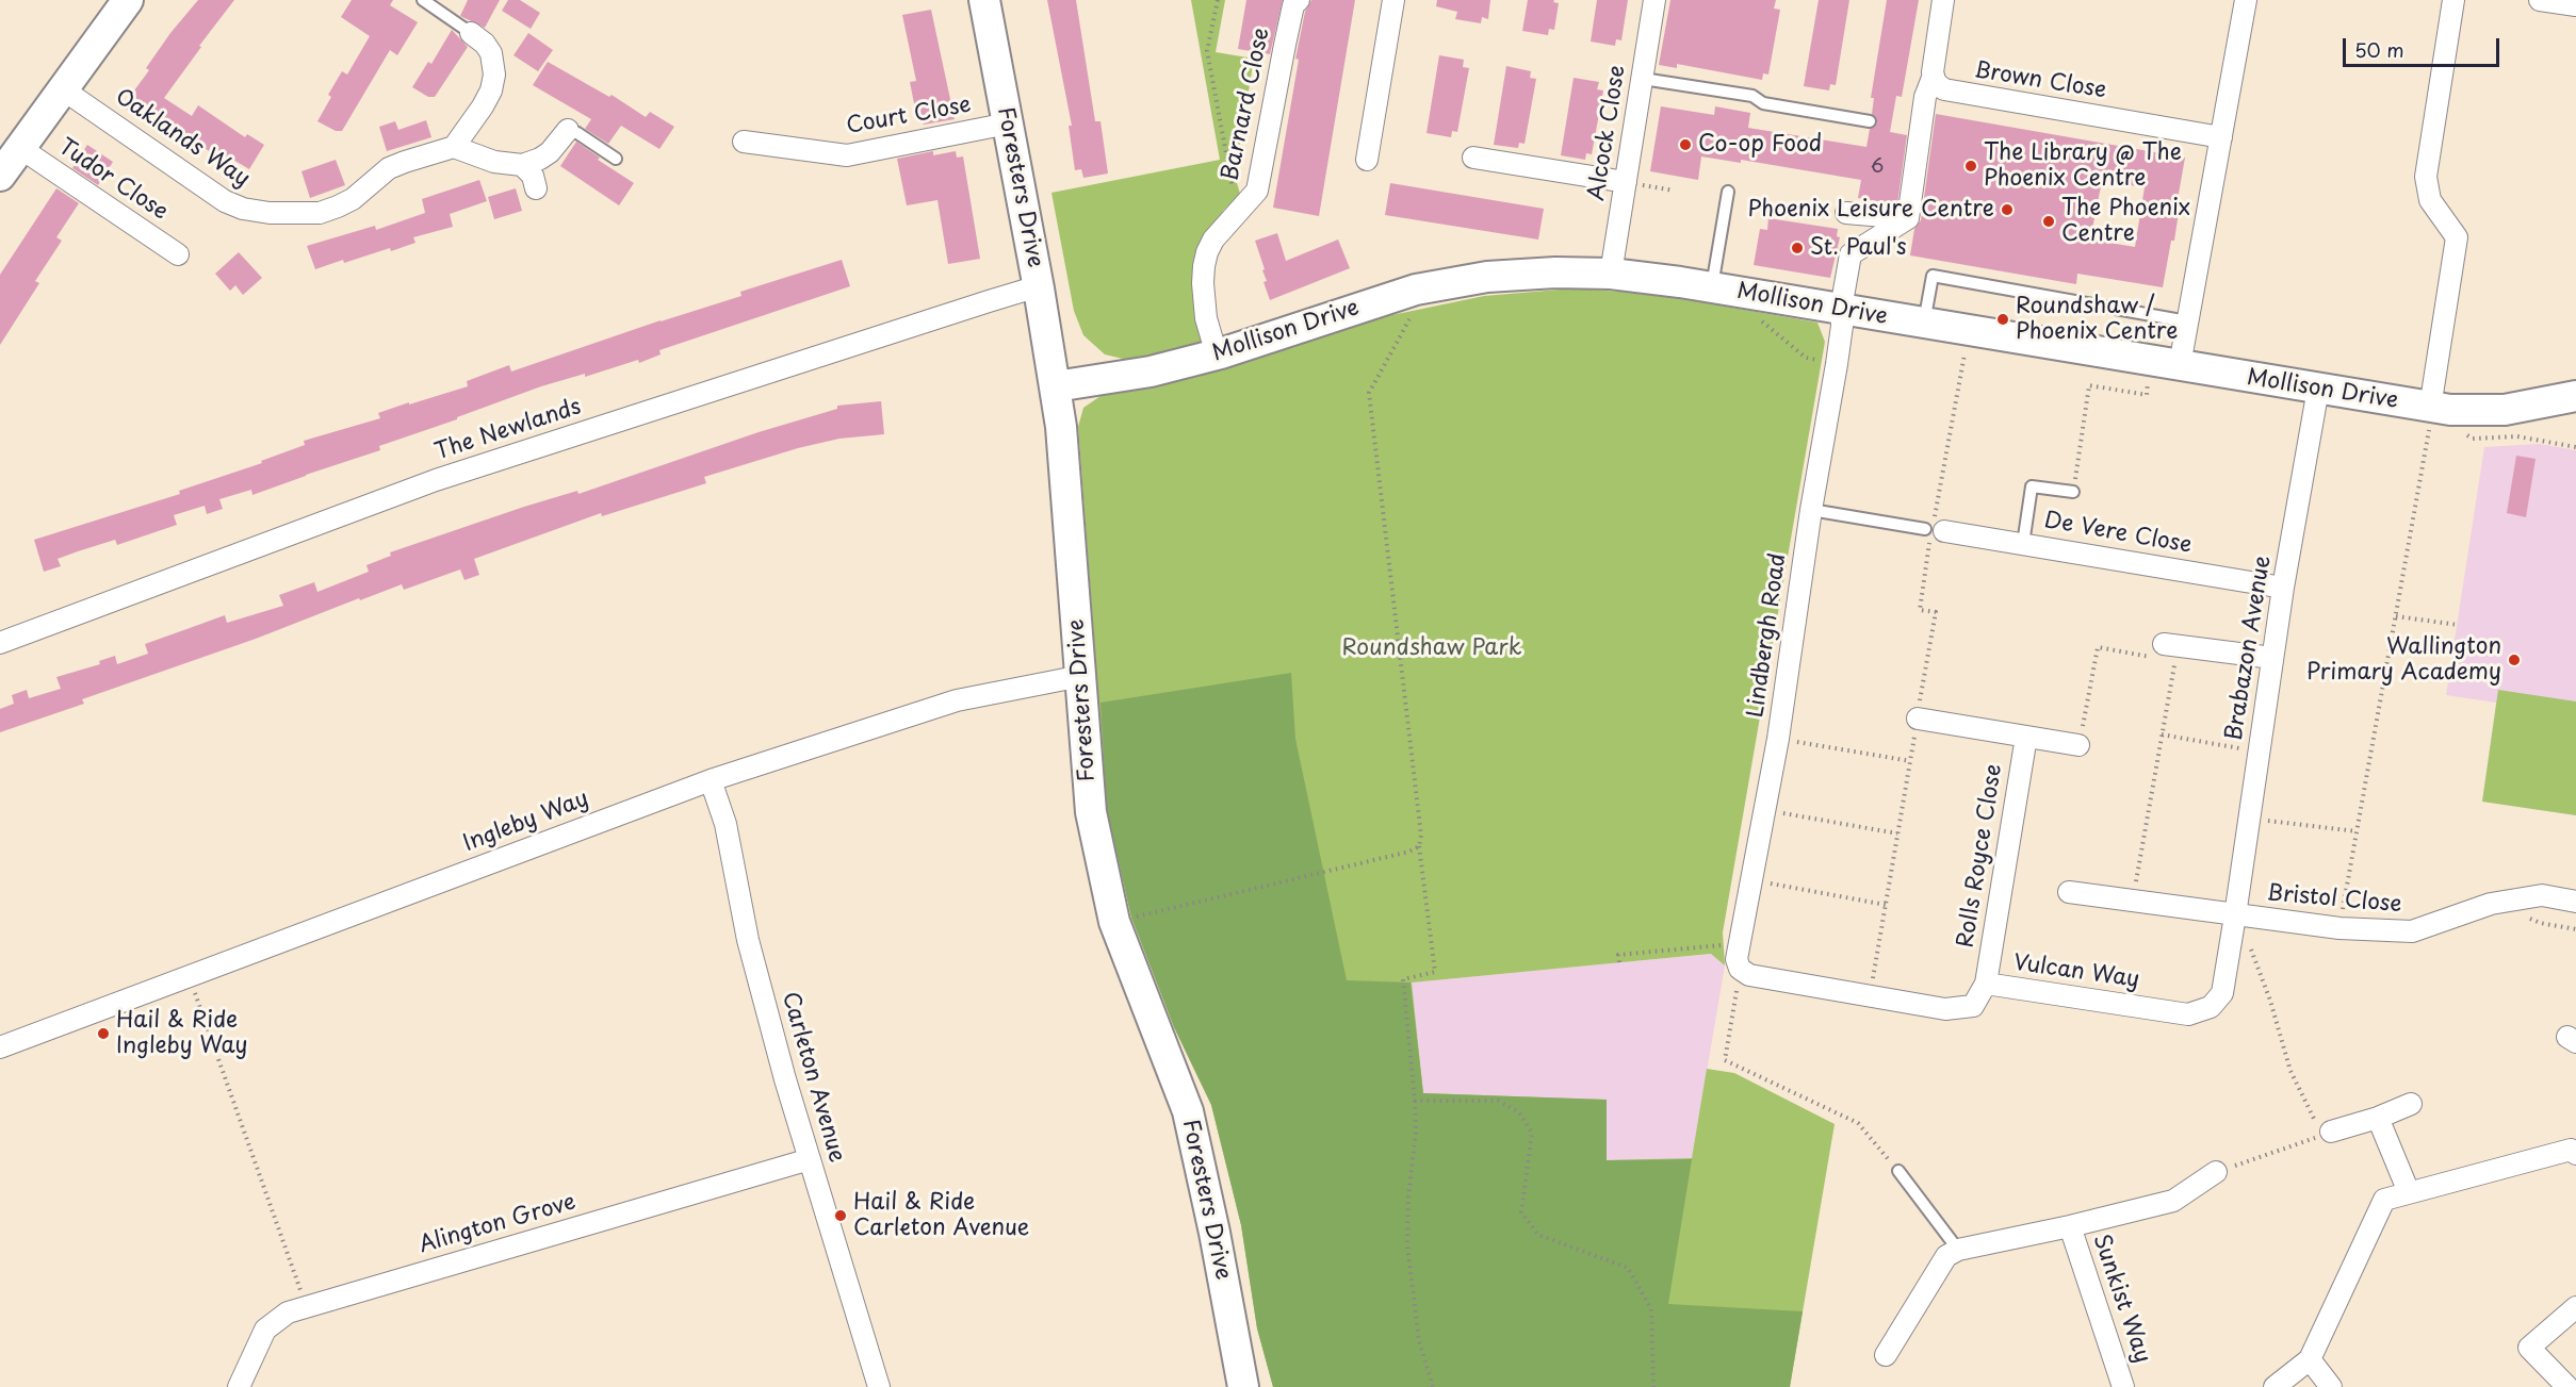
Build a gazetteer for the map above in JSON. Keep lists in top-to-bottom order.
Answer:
{
  "streets": {
    "main road": ["Foresters Drive", "Mollison Drive"],
    "street": [
      "Brown Close",
      "Barnard Close",
      "Court Close",
      "Alcock Close",
      "Oaklands Way",
      "Tudor Close",
      "The Newlands",
      "De Vere Close",
      "Lindbergh Road",
      "Brabazon Avenue",
      "Ingleby Way",
      "Rolls Royce Close",
      "Bristol Close",
      "Vulcan Way",
      "Carleton Avenue",
      "Alington Grove",
      "Sunkist Way"
    ]
  },
  "crossings": [
    ["Barnard Close", "Mollison Drive"],
    ["Court Close", "Foresters Drive"],
    ["Alcock Close", "Mollison Drive"],
    ["Foresters Drive", "Mollison Drive"],
    ["Foresters Drive", "The Newlands"],
    ["Foresters Drive", "Ingleby Way"],
    ["Mollison Drive", "Lindbergh Road"],
    ["Mollison Drive", "Brabazon Avenue"],
    ["De Vere Close", "Brabazon Avenue"],
    ["Lindbergh Road", "Vulcan Way"],
    ["Brabazon Avenue", "Bristol Close"],
    ["Brabazon Avenue", "Vulcan Way"],
    ["Ingleby Way", "Carleton Avenue"],
    ["Rolls Royce Close", "Vulcan Way"],
    ["Bristol Close", "Vulcan Way"],
    ["Carleton Avenue", "Alington Grove"]
  ],
  "parks": ["Roundshaw Park"],
  "places": [
    "Co-op Food",
    "The Library @ The Phoenix Centre",
    "Phoenix Leisure Centre",
    "The Phoenix Centre",
    "St. Paul's",
    "Roundshaw / Phoenix Centre",
    "Wallington Primary Academy",
    "Hail & Ride Ingleby Way",
    "Hail & Ride Carleton Avenue"
  ],
  "house_numbers": ["6"],
  "scale_bar": "50 m"
}
